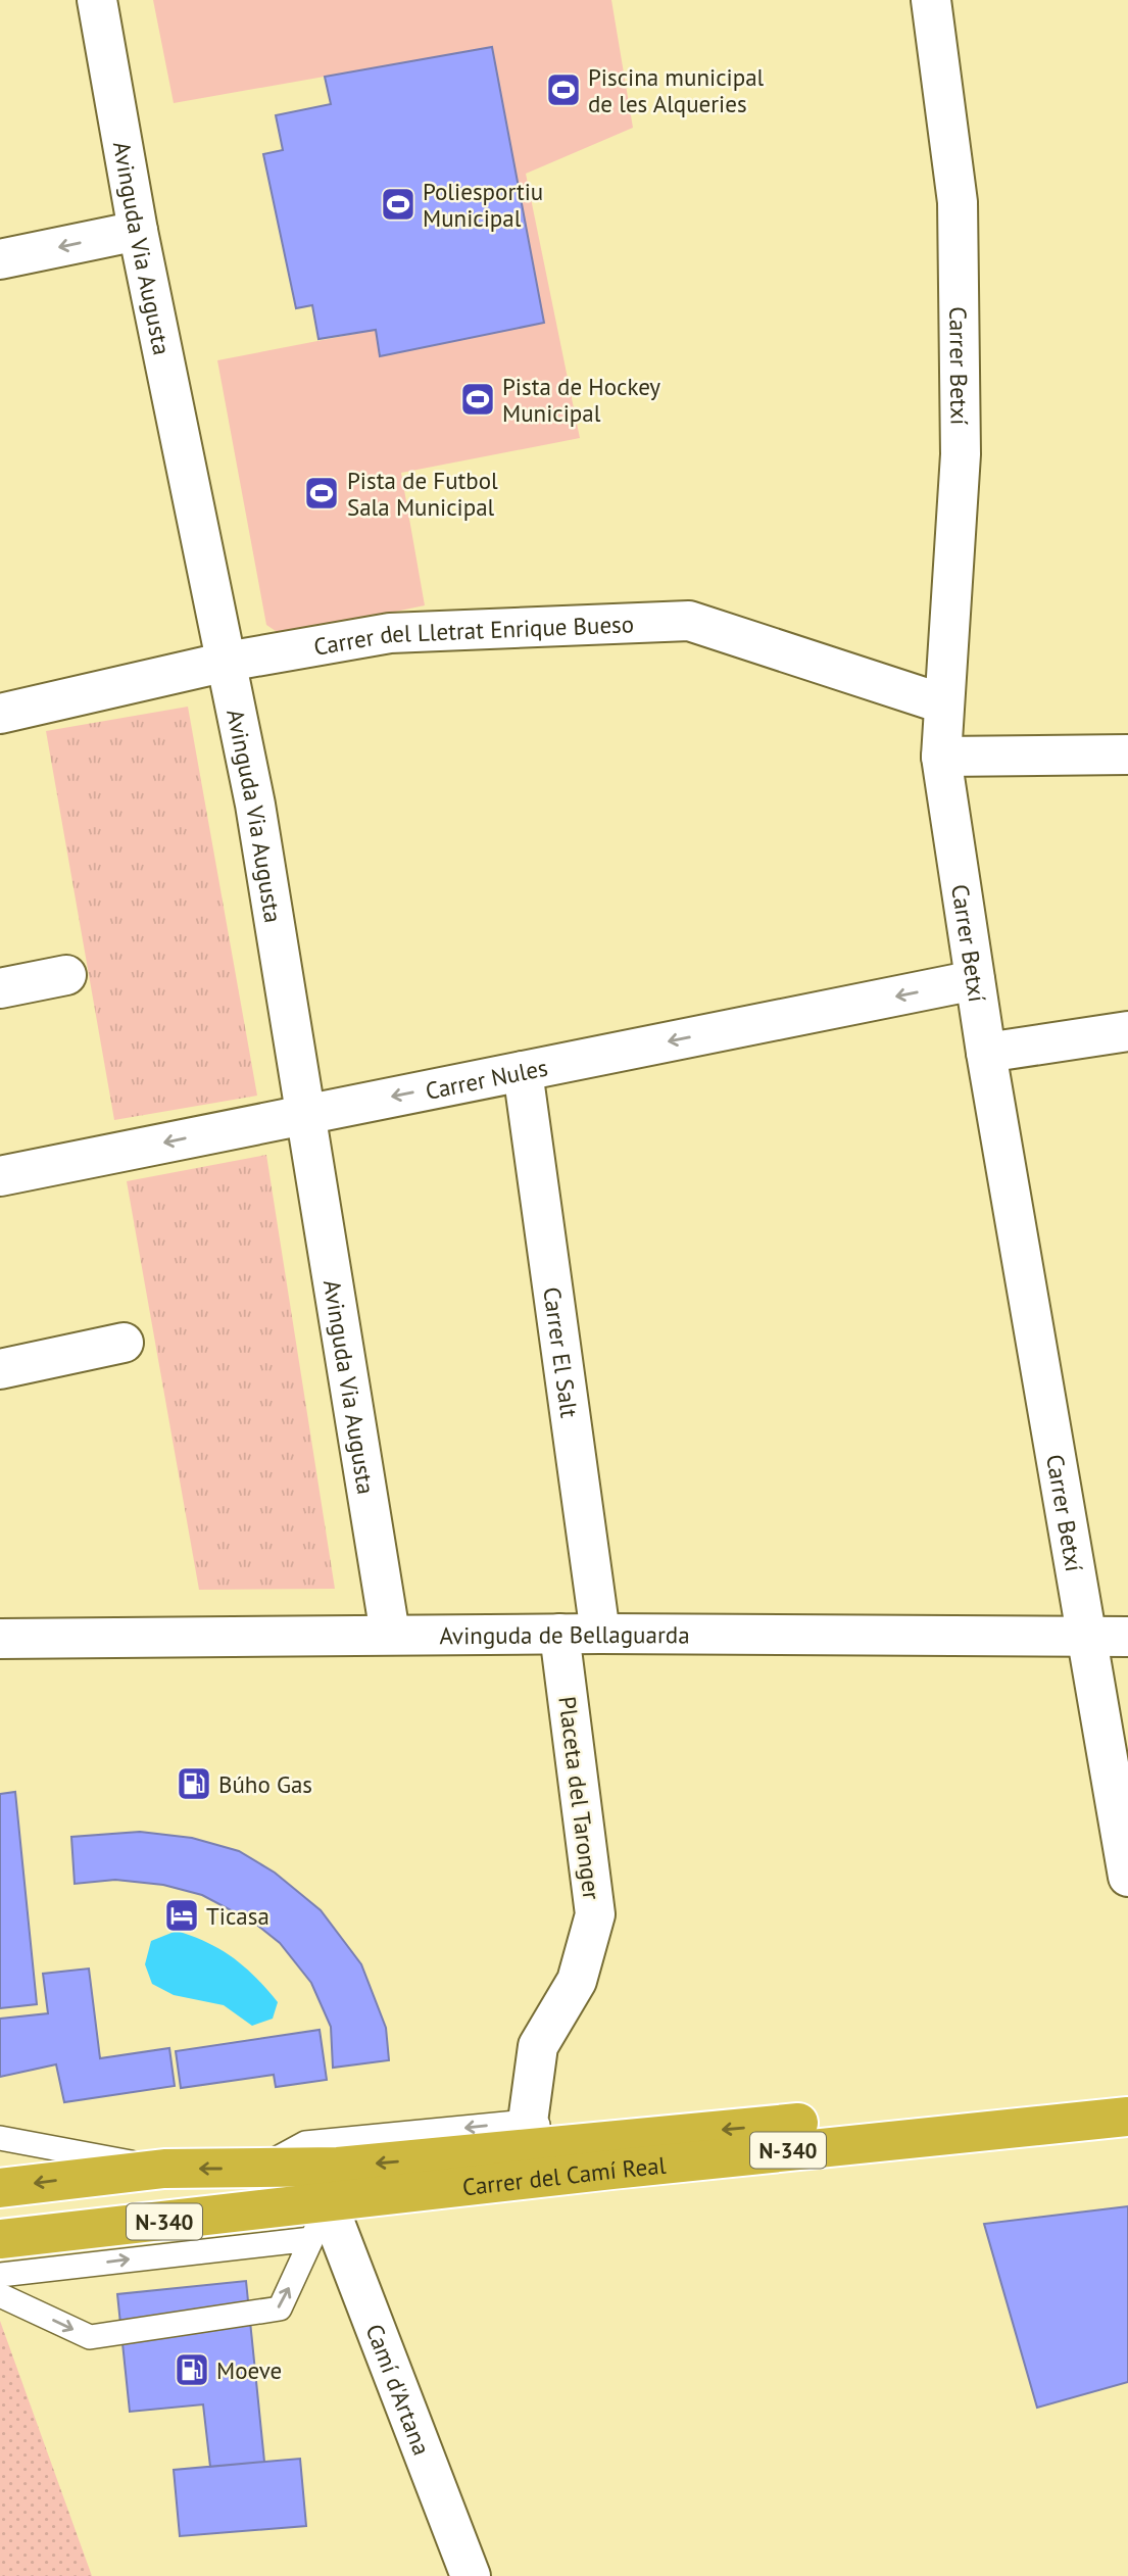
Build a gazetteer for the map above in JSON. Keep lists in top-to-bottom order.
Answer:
{
  "streets": {
    "highway": ["N-340", "Carrer del Camí Real"],
    "street": [
      "Avinguda Via Augusta",
      "Carrer Betxí",
      "Carrer del Lletrat Enrique Bueso",
      "Carrer Nules",
      "Carrer El Salt",
      "Avinguda de Bellaguarda",
      "Placeta del Taronger",
      "Camí d'Artana"
    ]
  },
  "crossings": [
    ["Avinguda Via Augusta", "Carrer del Lletrat Enrique Bueso"],
    ["Avinguda Via Augusta", "Carrer Nules"],
    ["Avinguda Via Augusta", "Avinguda de Bellaguarda"],
    ["Carrer Betxí", "Carrer del Lletrat Enrique Bueso"],
    ["Carrer Betxí", "Carrer Nules"],
    ["Carrer Betxí", "Avinguda de Bellaguarda"],
    ["Carrer Nules", "Carrer El Salt"],
    ["Carrer El Salt", "Avinguda de Bellaguarda"],
    ["Avinguda de Bellaguarda", "Placeta del Taronger"],
    ["Carrer del Camí Real", "Camí d'Artana"]
  ],
  "one_way": ["Carrer Nules"],
  "places": {
    "sports": [
      "Piscina municipal de les Alqueries",
      "Poliesportiu Municipal",
      "Pista de Hockey Municipal",
      "Pista de Futbol Sala Municipal"
    ],
    "fuel station": ["Búho Gas", "Moeve"],
    "hotel": ["Ticasa"]
  }
}
